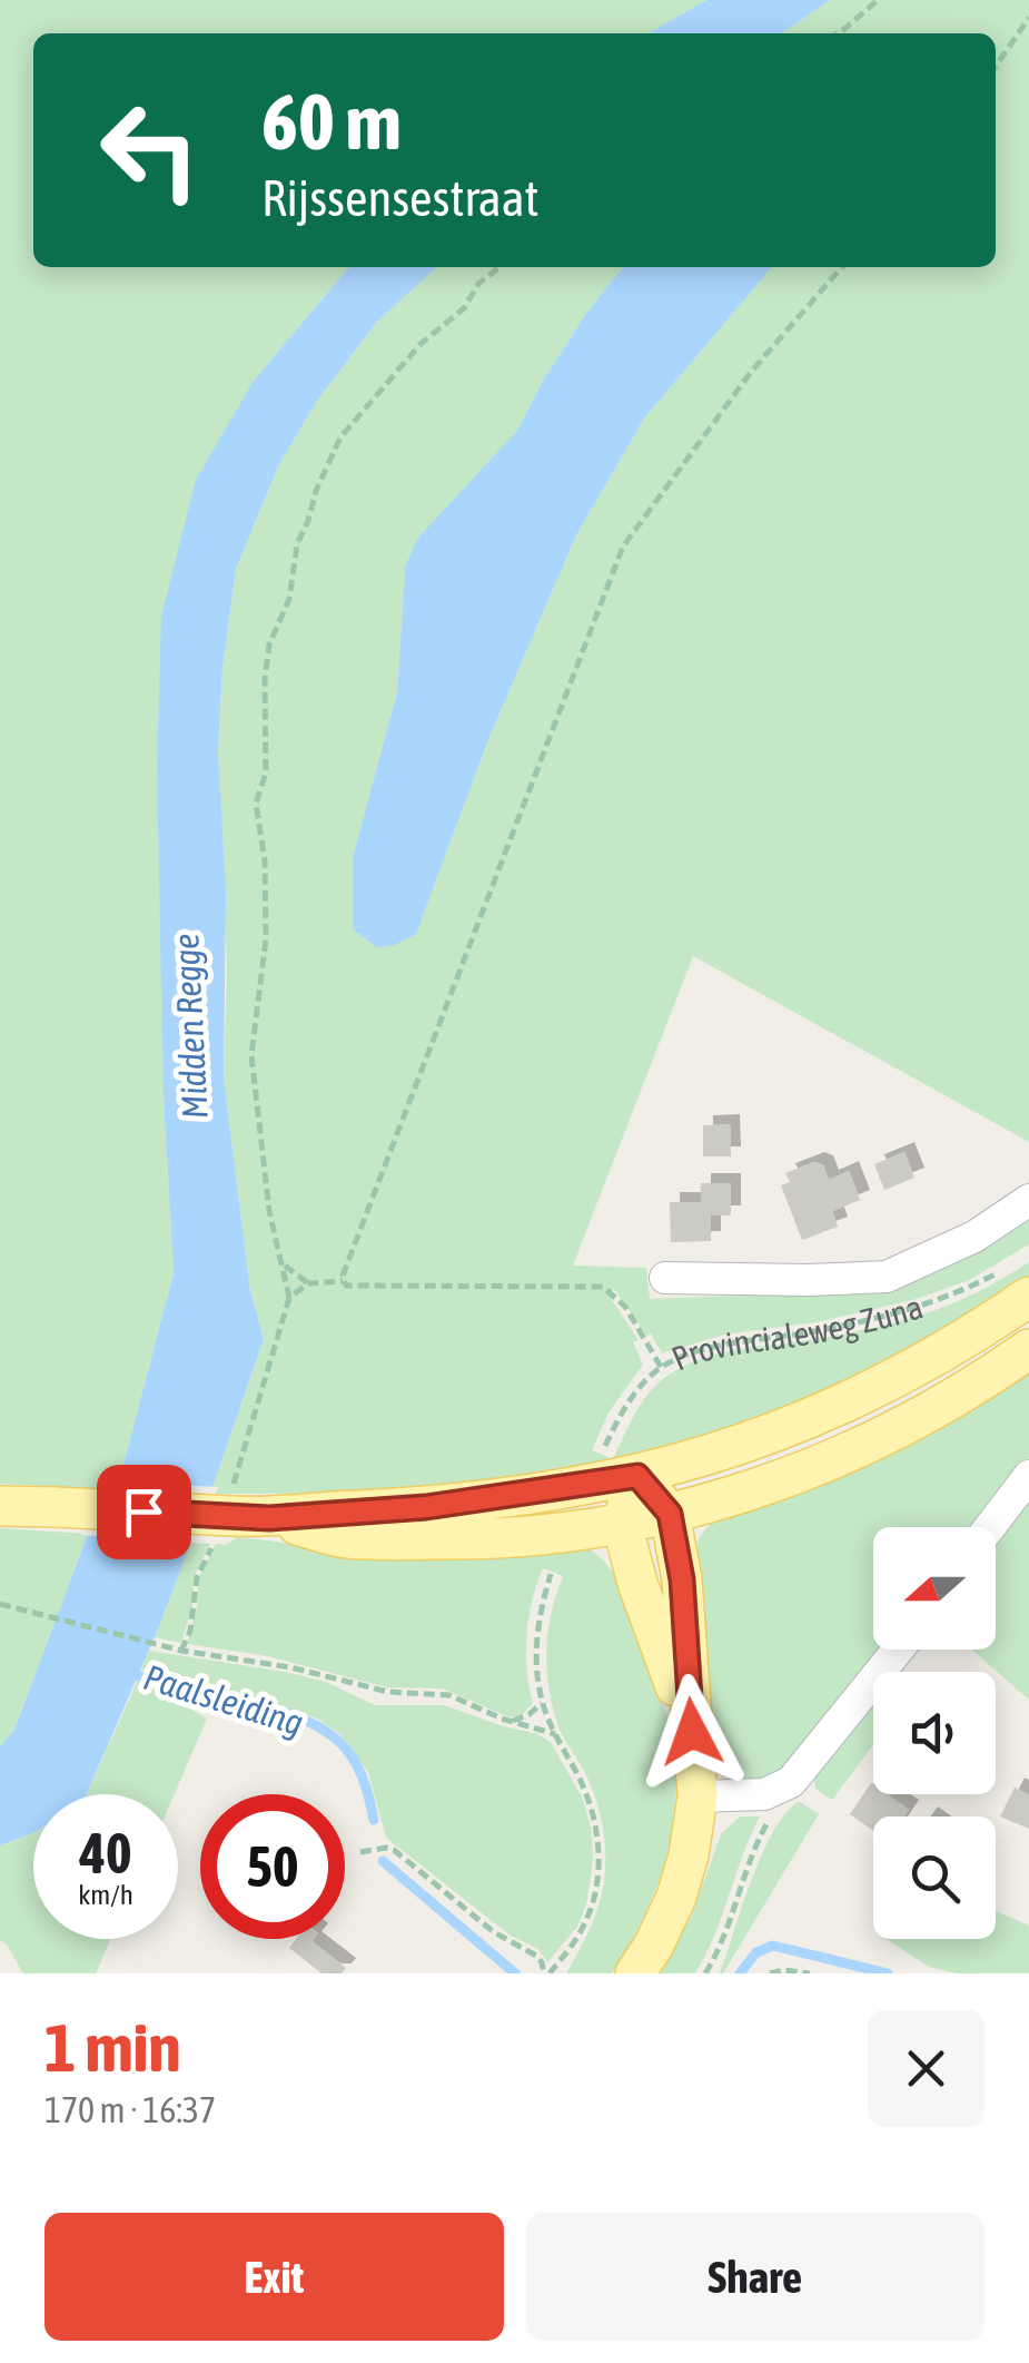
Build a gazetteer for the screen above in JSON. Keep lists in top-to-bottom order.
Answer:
{
  "streets": {
    "main road": ["Provincialeweg Zuna"]
  },
  "water": ["Midden Regge", "Paalsleiding"],
  "north": "left",
  "page": {
    "turn": ["60 m", "Rijssensestraat"],
    "speed": "40 km/h",
    "limit": "50",
    "heading": ["1 min", "170 m · 16:37"],
    "buttons": ["Exit", "Share"]
  }
}
